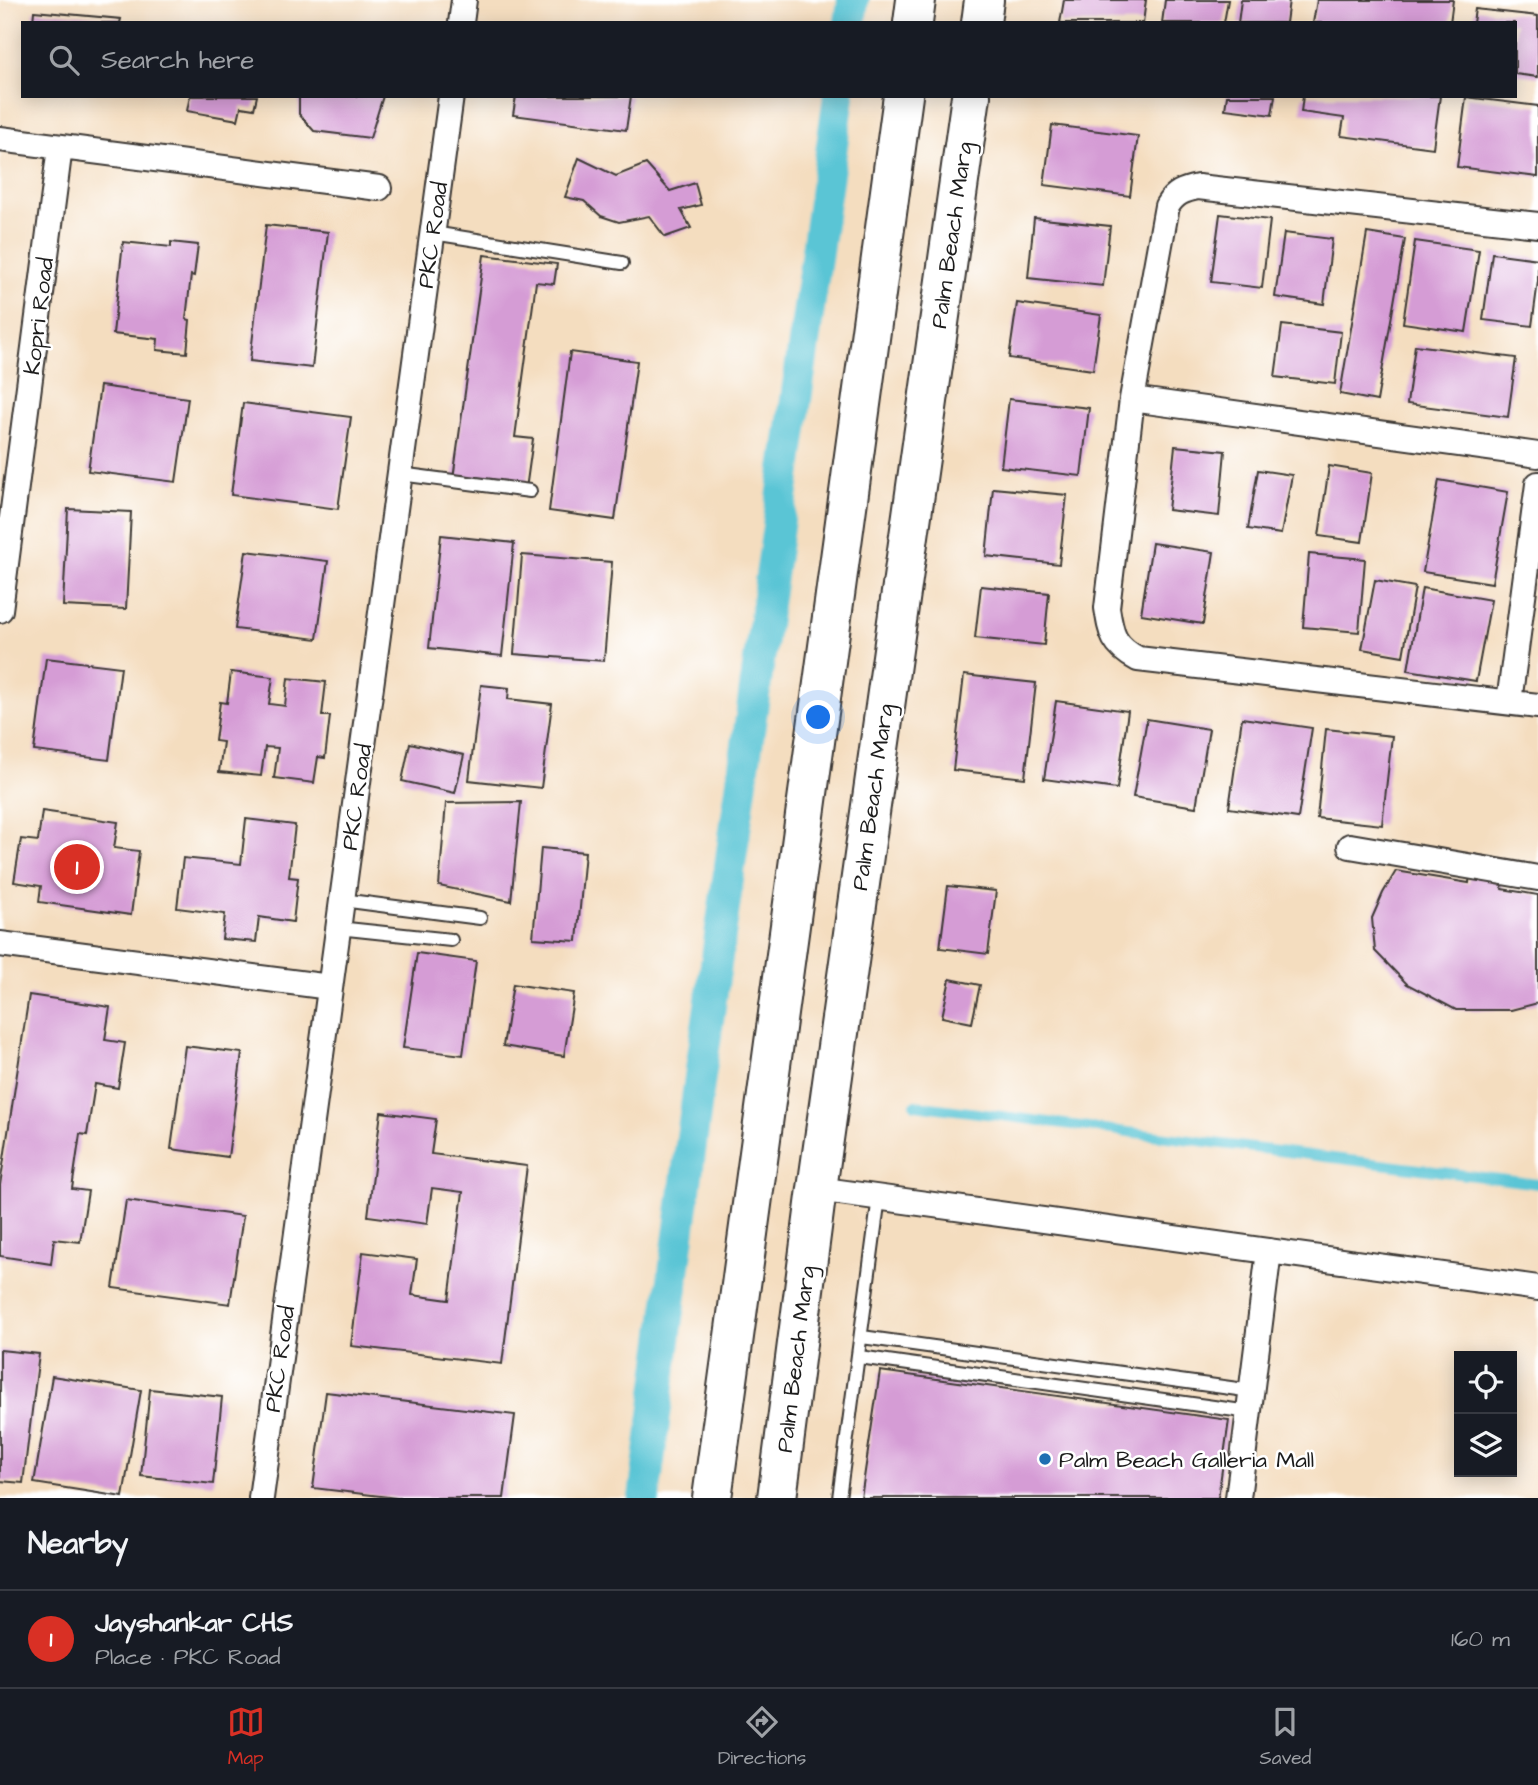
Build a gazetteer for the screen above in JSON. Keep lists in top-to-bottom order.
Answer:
{
  "streets": {
    "main road": ["Palm Beach Marg"],
    "street": ["PKC Road", "Kopri Road"]
  },
  "places": ["Palm Beach Galleria Mall"],
  "page": {
    "search": "Search here",
    "pins": "1",
    "heading": "Nearby",
    "list": [
      {
        "mark": "1",
        "name": "Jayshankar CHS",
        "note": "Place · PKC Road",
        "value": "160 m"
      }
    ],
    "nav": ["Map", "Directions", "Saved"]
  }
}
